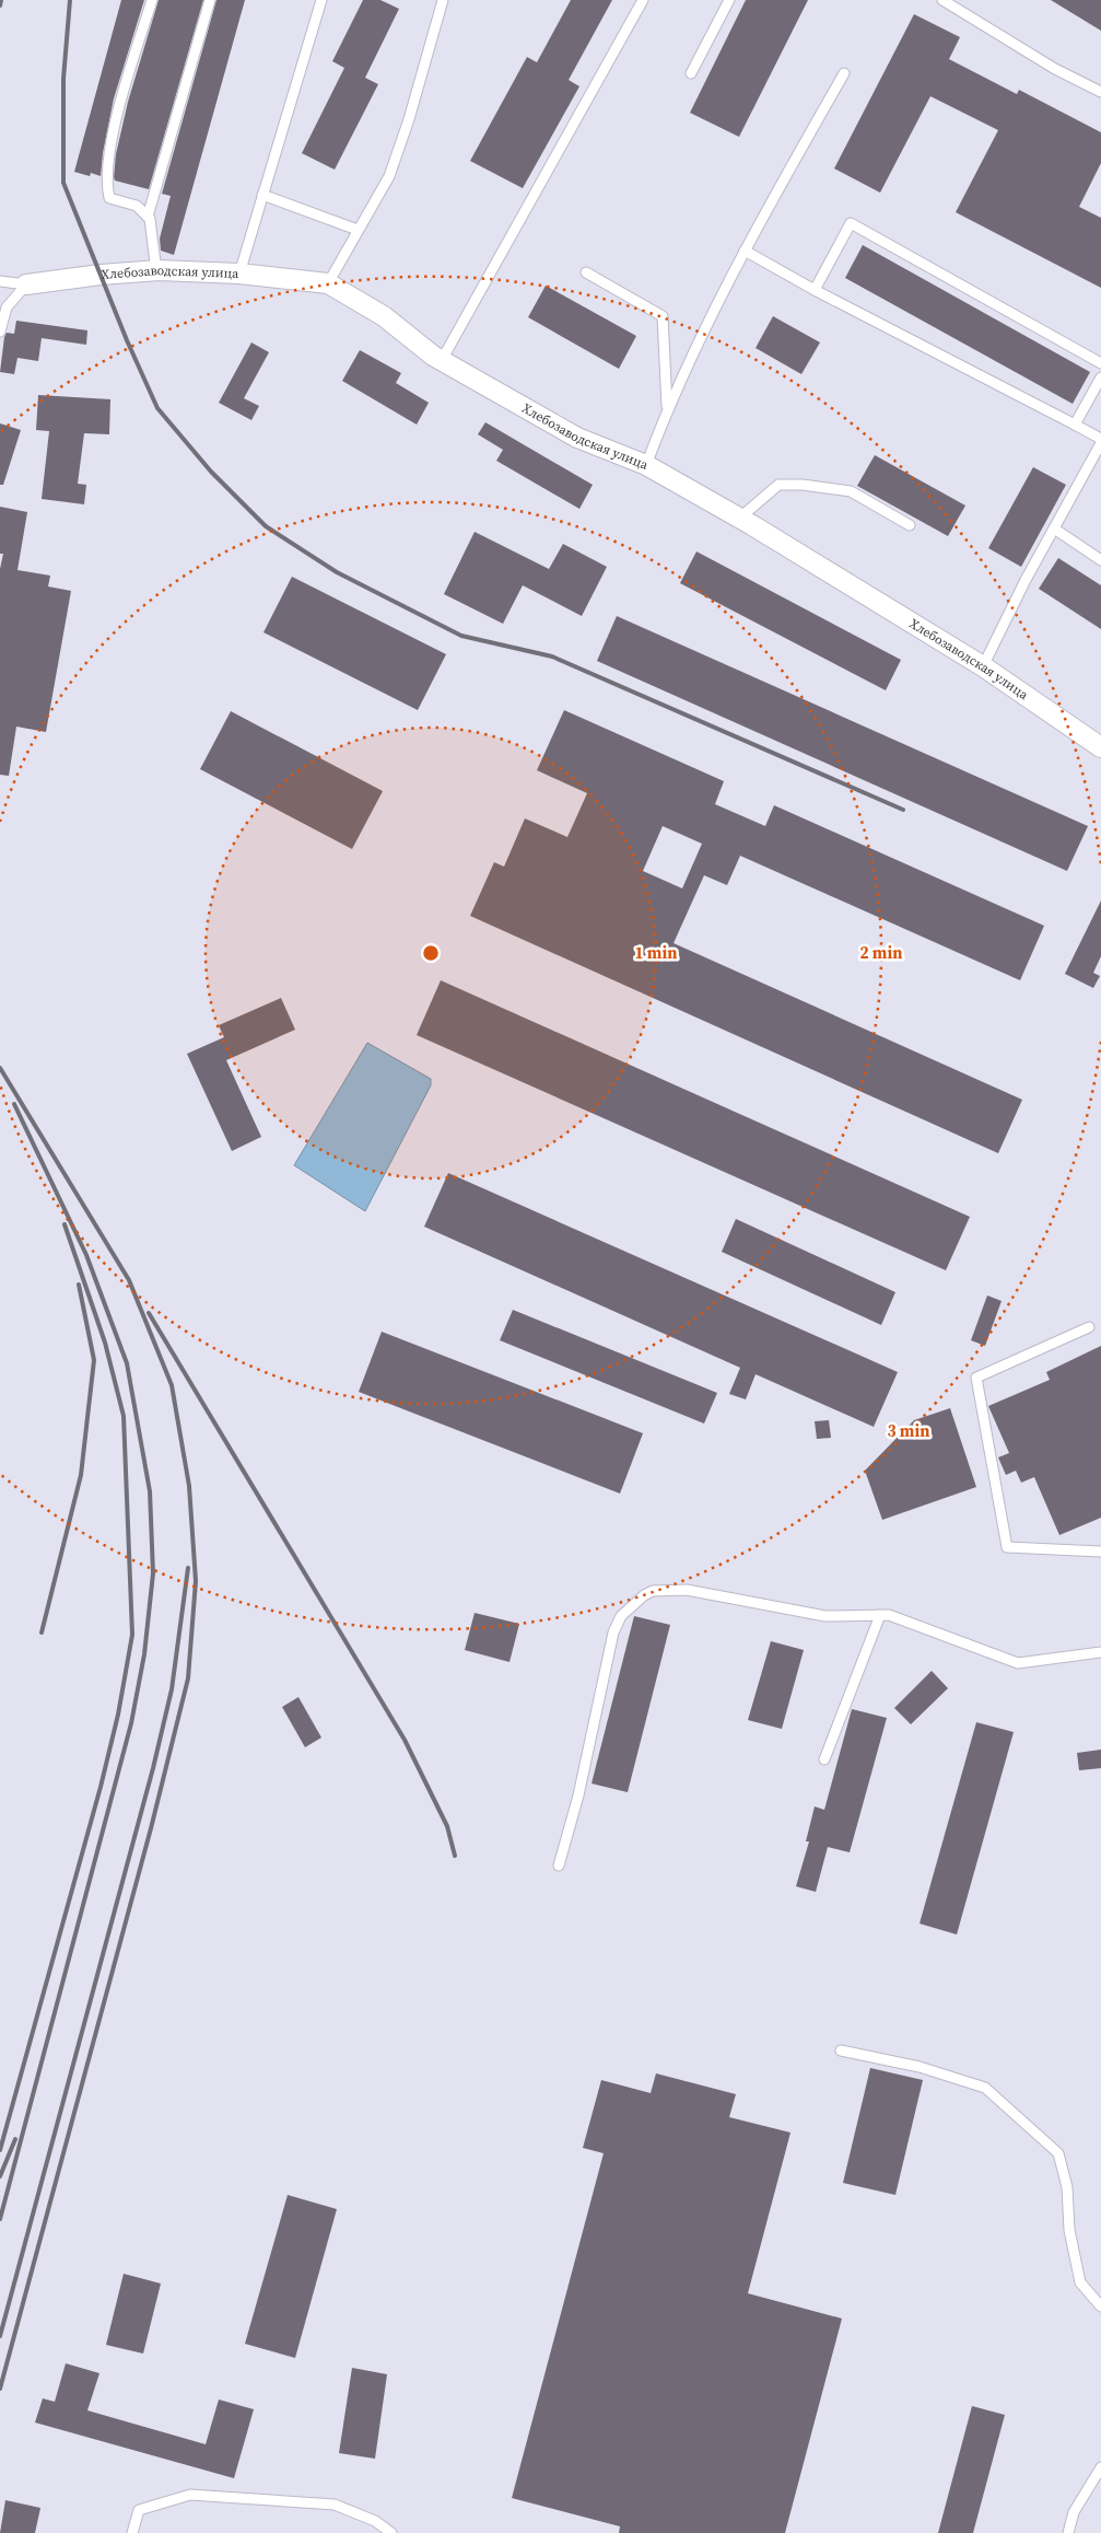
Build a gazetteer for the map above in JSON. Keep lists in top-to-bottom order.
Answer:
{
  "streets": {
    "street": ["Хлебозаводская улица"]
  },
  "rings": ["1 min", "2 min", "3 min"]
}
